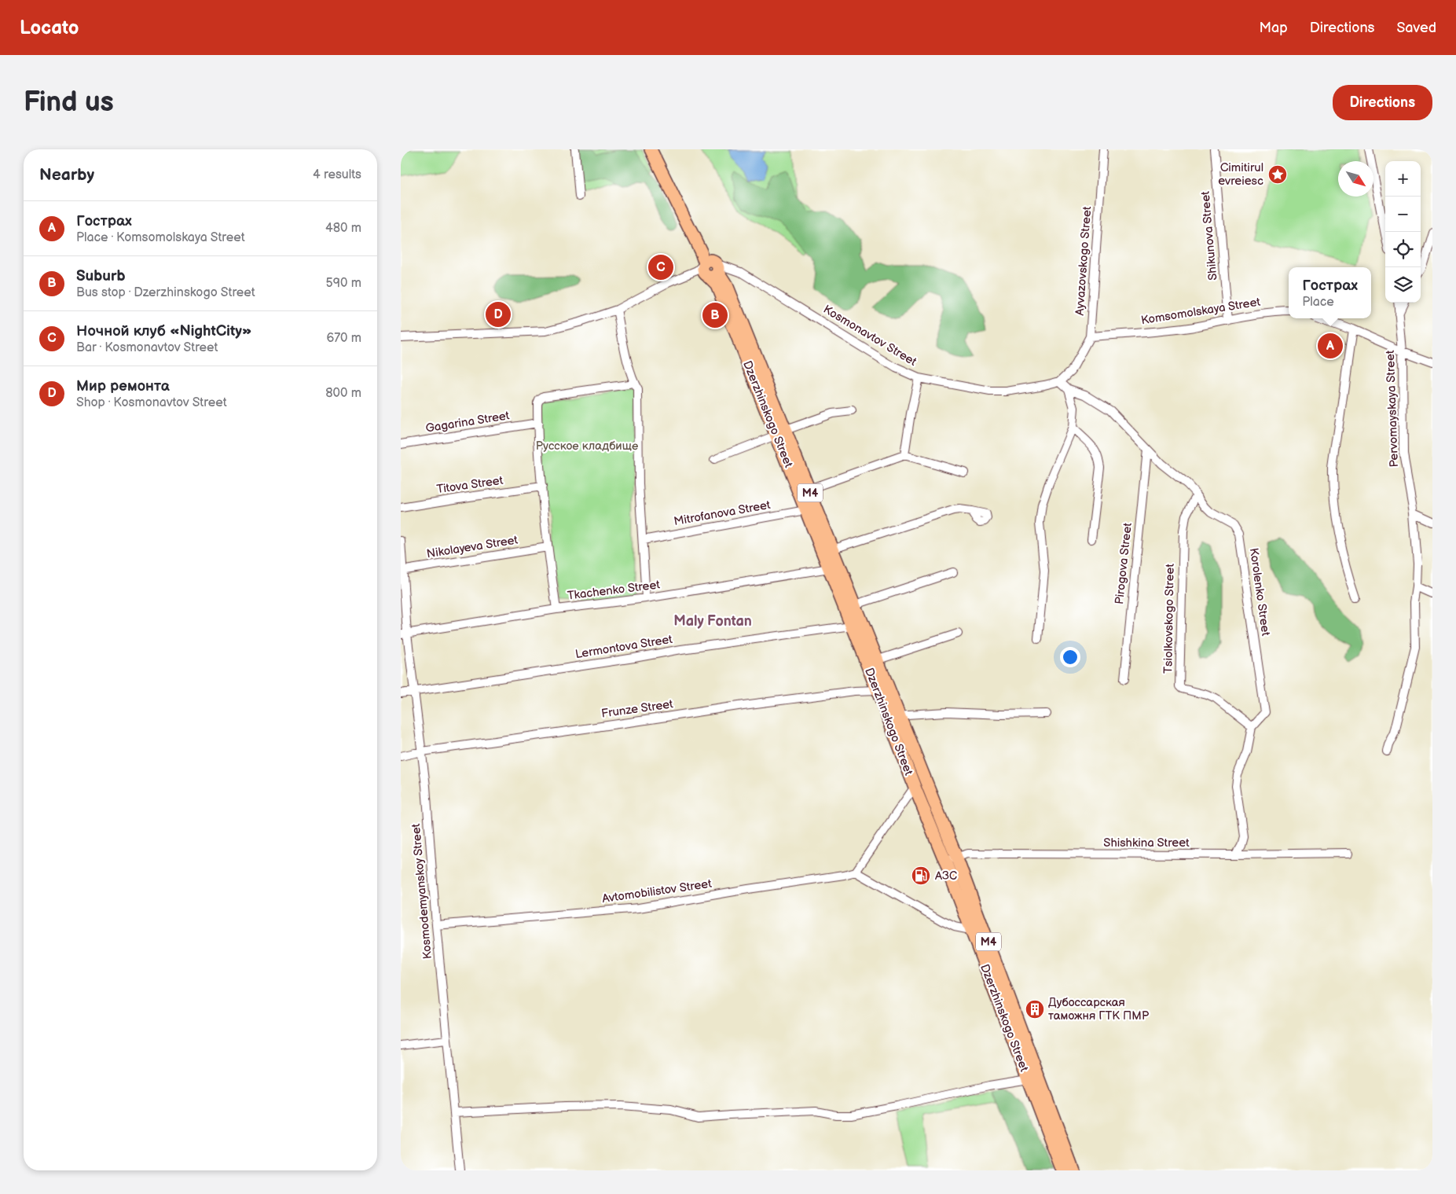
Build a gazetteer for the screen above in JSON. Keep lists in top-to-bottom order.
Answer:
{
  "streets": {
    "highway": ["Dzerzhinskogo Street", "M4"],
    "street": [
      "Shikunova Street",
      "Ayvazovskogo Street",
      "Komsomolskaya Street",
      "Kosmonavtov Street",
      "Pervomayskaya Street",
      "Gagarina Street",
      "Titova Street",
      "Mitrofanova Street",
      "Nikolayeva Street",
      "Pirogova Street",
      "Tkachenko Street",
      "Korolenko Street",
      "Tsiolkovskogo Street",
      "Lermontova Street",
      "Frunze Street",
      "Shishkina Street",
      "Kosmodemyanskoy Street",
      "Avtomobilistov Street"
    ]
  },
  "crossings": [
    ["Shikunova Street", "Komsomolskaya Street"],
    ["Ayvazovskogo Street", "Komsomolskaya Street"],
    ["Ayvazovskogo Street", "Kosmonavtov Street"],
    ["Kosmonavtov Street", "Dzerzhinskogo Street"],
    ["Kosmonavtov Street", "M4"],
    ["Dzerzhinskogo Street", "M4"],
    ["Dzerzhinskogo Street", "Mitrofanova Street"],
    ["Dzerzhinskogo Street", "Tkachenko Street"],
    ["Dzerzhinskogo Street", "Lermontova Street"],
    ["Dzerzhinskogo Street", "Frunze Street"],
    ["Dzerzhinskogo Street", "Shishkina Street"],
    ["Nikolayeva Street", "Kosmodemyanskoy Street"],
    ["Tkachenko Street", "Kosmodemyanskoy Street"],
    ["Korolenko Street", "Tsiolkovskogo Street"],
    ["Lermontova Street", "Kosmodemyanskoy Street"],
    ["Frunze Street", "Kosmodemyanskoy Street"],
    ["Kosmodemyanskoy Street", "Avtomobilistov Street"]
  ],
  "districts": ["Maly Fontan"],
  "parks": ["Русское кладбище"],
  "places": {
    "place": ["Cimitirul evreiesc"],
    "fuel station": ["АЗС"],
    "building": ["Дубоссарская таможня ГТК ПМР"]
  },
  "north": "bottom right",
  "page": {
    "header": "Locato",
    "nav": ["Map", "Directions", "Saved"],
    "buttons": "Directions",
    "title": "Find us",
    "heading": ["Nearby", "4 results"],
    "map_buttons": ["+", "−"],
    "list": [
      {
        "mark": "A",
        "name": "Гострах",
        "note": "Place · Komsomolskaya Street",
        "value": "480 m"
      },
      {
        "mark": "B",
        "name": "Suburb",
        "note": "Bus stop · Dzerzhinskogo Street",
        "value": "590 m"
      },
      {
        "mark": "C",
        "name": "Ночной клуб «NightCity»",
        "note": "Bar · Kosmonavtov Street",
        "value": "670 m"
      },
      {
        "mark": "D",
        "name": "Мир ремонта",
        "note": "Shop · Kosmonavtov Street",
        "value": "800 m"
      }
    ],
    "pins": [
      "C",
      "D",
      "B",
      "A"
    ],
    "popup": ["Гострах", "Place"]
  }
}
